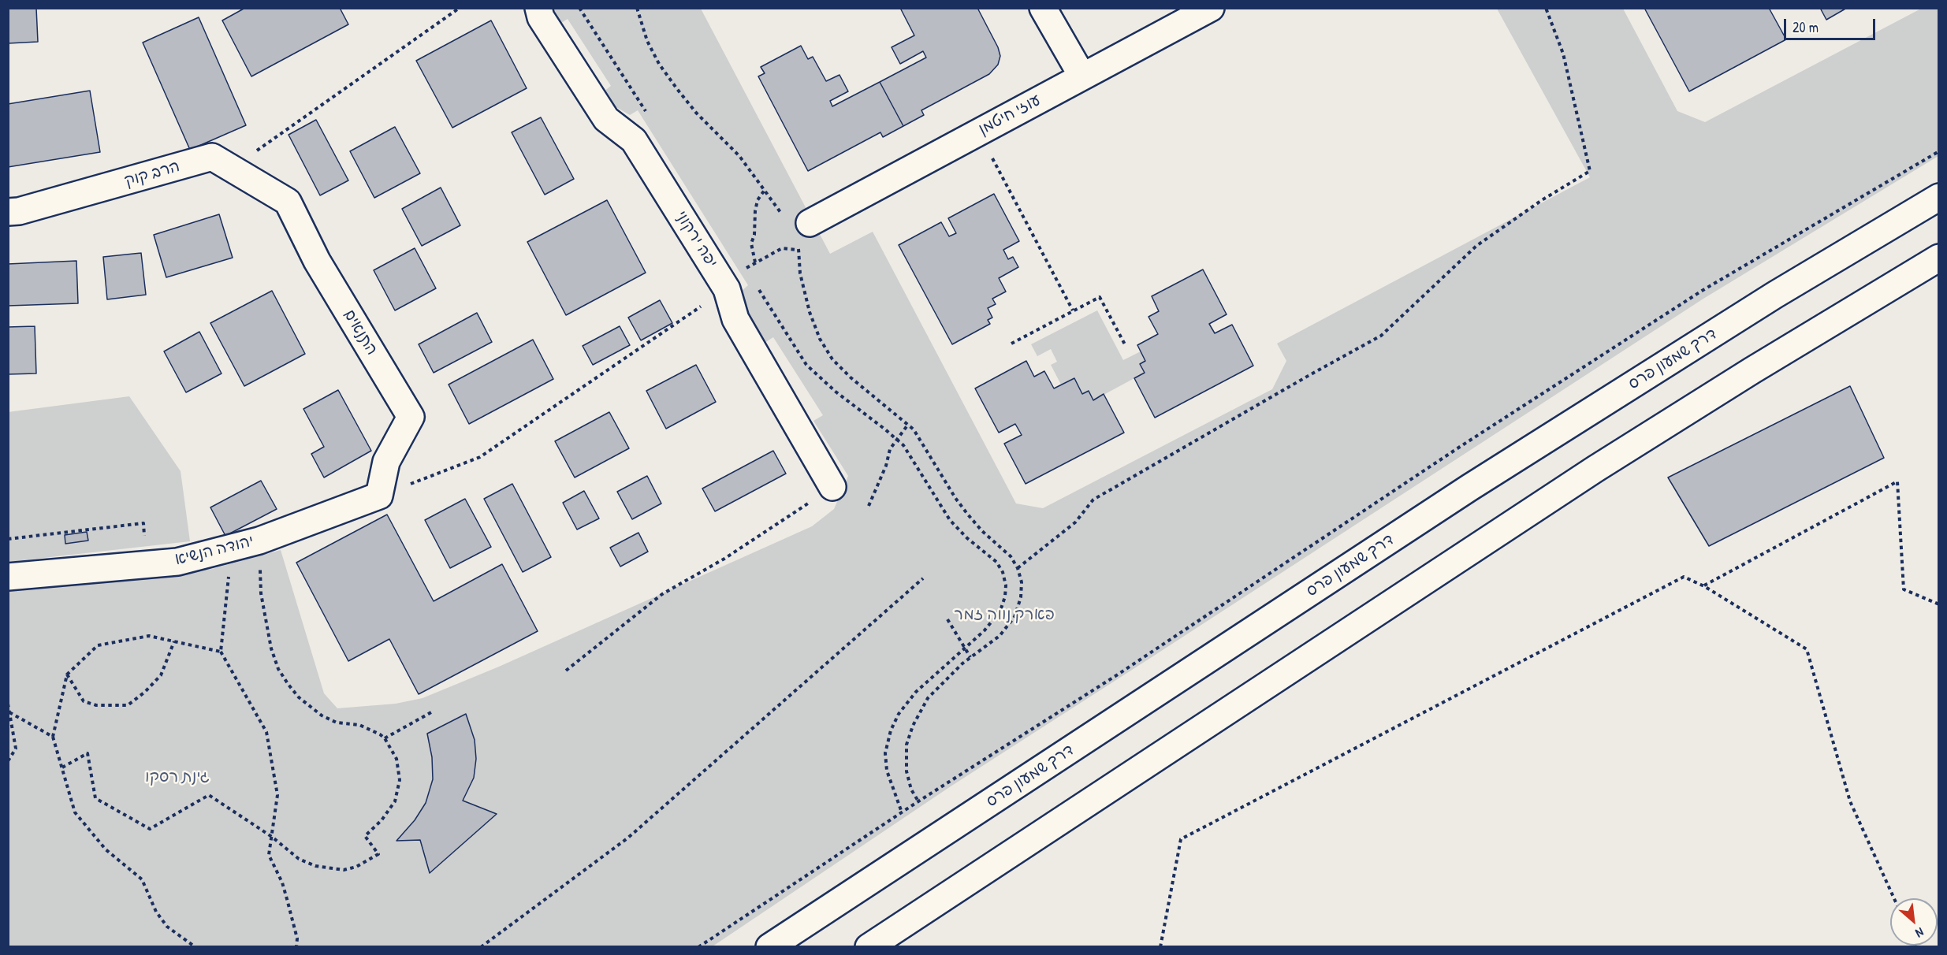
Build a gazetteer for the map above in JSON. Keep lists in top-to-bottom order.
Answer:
{
  "streets": {
    "street": [
      "עוזי חיטמן",
      "הרב קוק",
      "יפה ירקוני",
      "התנאים",
      "דרך שמעון פרס",
      "יהודה הנשיא"
    ]
  },
  "crossings": [
    ["הרב קוק", "התנאים"],
    ["התנאים", "יהודה הנשיא"]
  ],
  "parks": ["פארק נווה זמר", "גינת רסקו"],
  "scale_bar": "20 m",
  "north": "bottom right"
}
